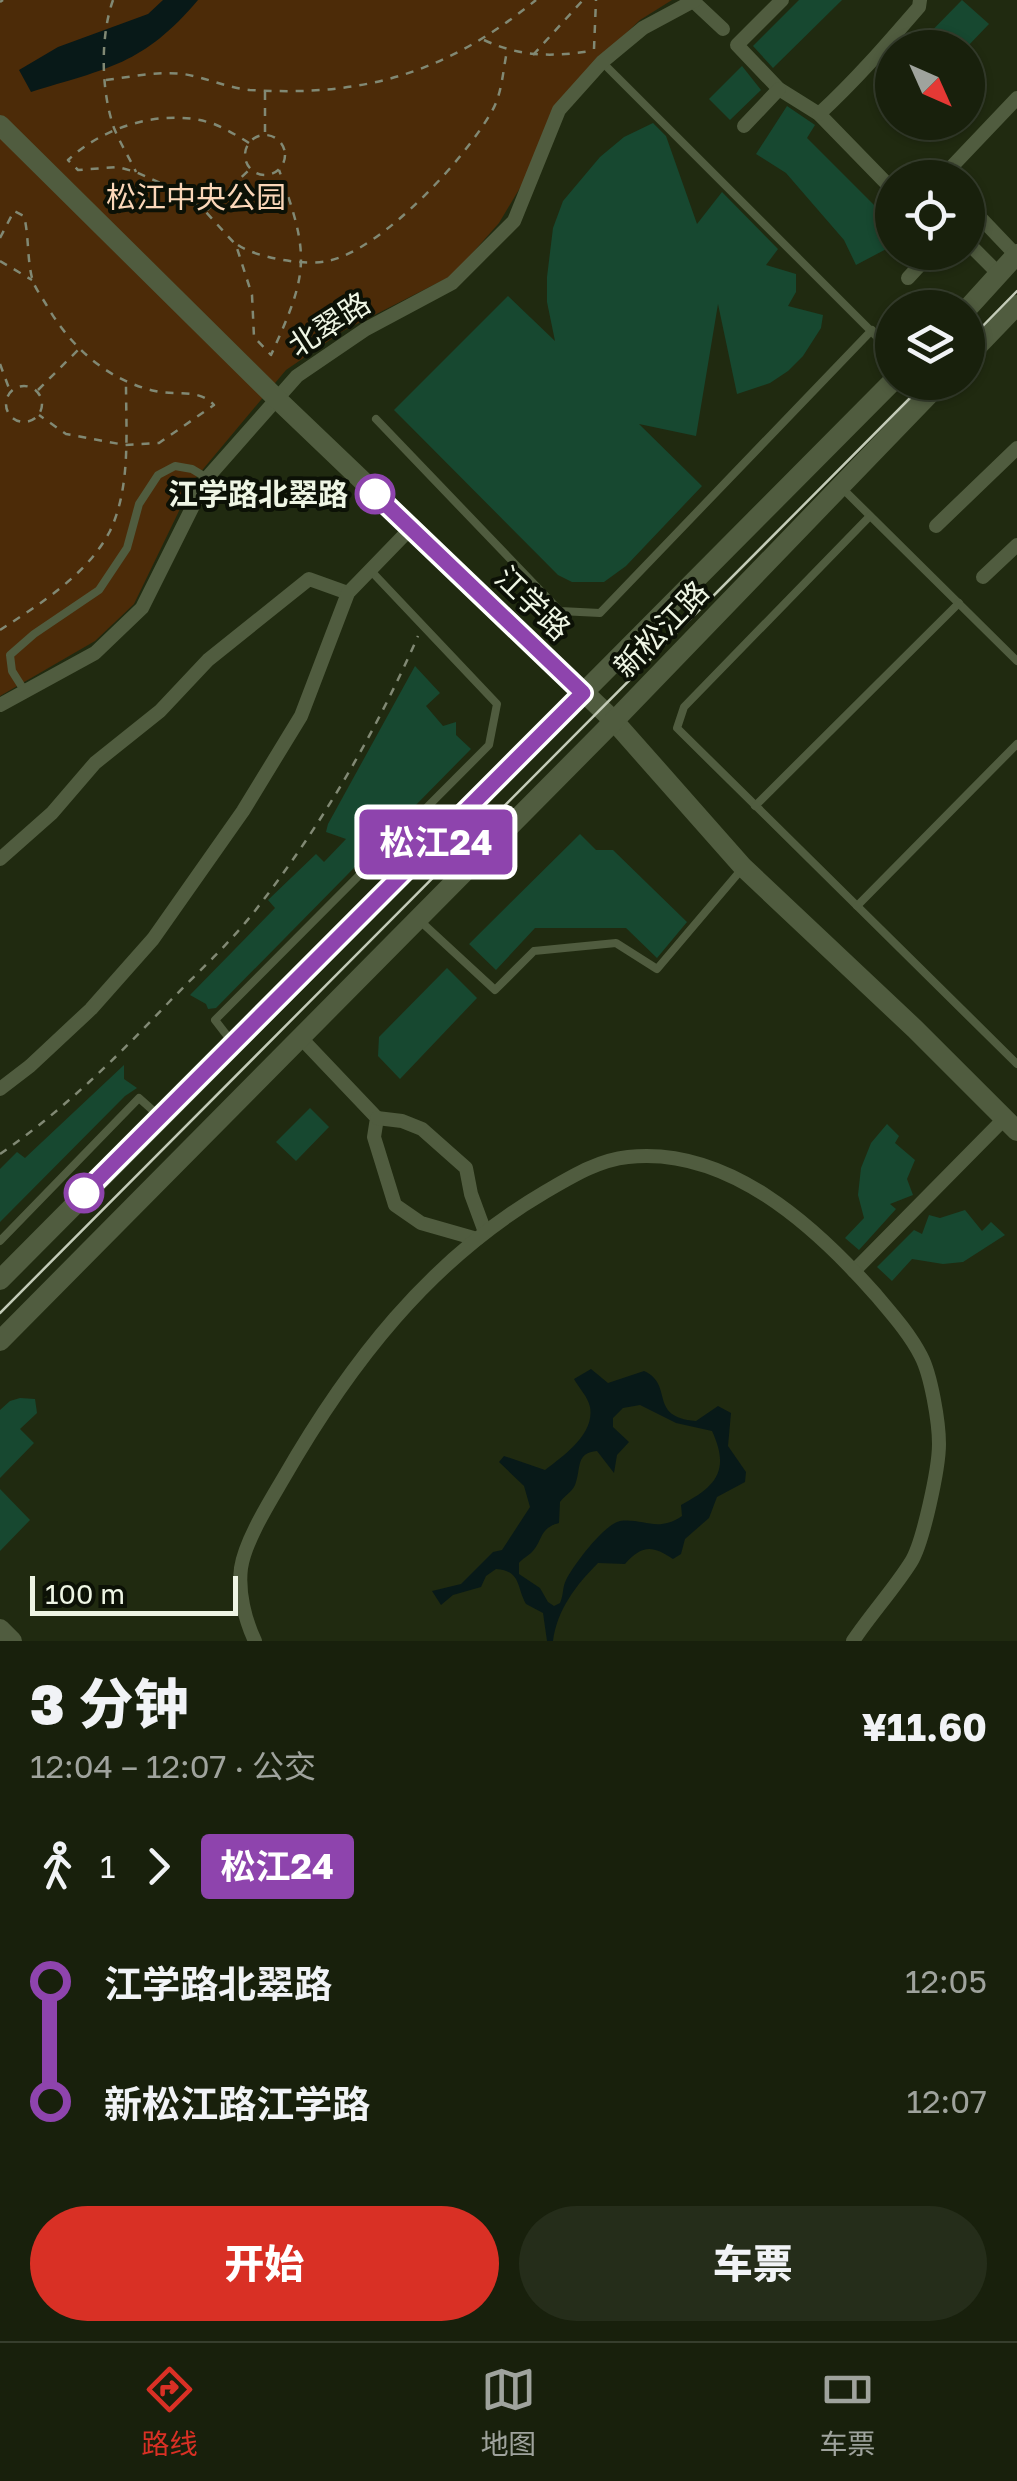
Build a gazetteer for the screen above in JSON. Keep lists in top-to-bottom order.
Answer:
{
  "streets": {
    "main road": ["江学路", "新松江路"],
    "street": ["北翠路"]
  },
  "crossings": [
    ["北翠路", "江学路"],
    ["江学路", "新松江路"]
  ],
  "parks": ["松江中央公园"],
  "places": ["江学路北翠路"],
  "lines": ["bus line 松江24"],
  "scale_bar": "100 m",
  "north": "bottom right",
  "page": {
    "on_map": "松江24",
    "scale": "100 m",
    "heading": ["3 分钟", "12:04 – 12:07 · 公交", "¥11.60"],
    "legs": ["1", "松江24"],
    "list": [
      {
        "name": "江学路北翠路",
        "value": "12:05"
      },
      {
        "name": "新松江路江学路",
        "value": "12:07"
      }
    ],
    "buttons": ["开始", "车票"],
    "tabs": ["路线", "地图", "车票"]
  }
}
